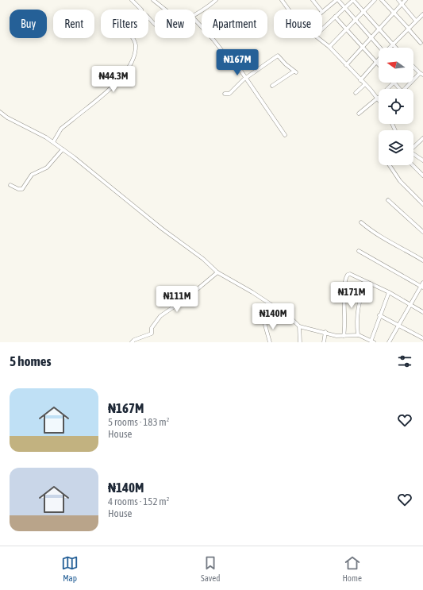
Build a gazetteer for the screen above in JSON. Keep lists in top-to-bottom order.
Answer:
{
  "north": "left",
  "page": {
    "chip": [
      "Buy",
      "Rent",
      "Filters",
      "New",
      "Apartment",
      "House"
    ],
    "price": [
      "₦167M",
      "₦44.3M",
      "₦171M",
      "₦111M",
      "₦140M"
    ],
    "heading": "5 homes",
    "list": [
      {
        "name": "₦167M",
        "note": "5 rooms · 183 m² · House"
      },
      {
        "name": "₦140M",
        "note": "4 rooms · 152 m² · House"
      }
    ],
    "tabs": ["Map", "Saved", "Home"]
  }
}
